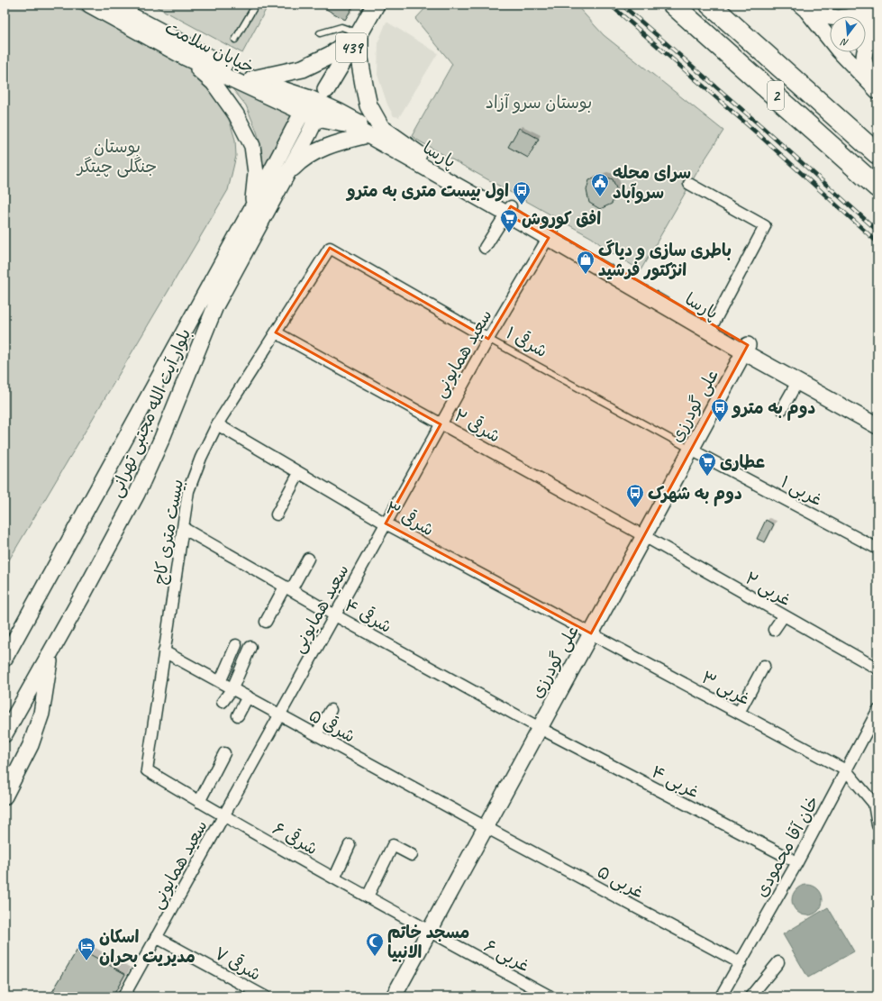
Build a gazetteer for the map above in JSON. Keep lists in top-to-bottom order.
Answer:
{
  "streets": {
    "highway": ["2"],
    "main road": [
      "خیابان سلامت",
      "439",
      "پارسا",
      "علی گودرزی",
      "بلوار آیت الله مجتبی تهرانی"
    ],
    "street": [
      "۱ شرقی",
      "سعید همایونی",
      "۲ شرقی",
      "۱ غربی",
      "۳ شرقی",
      "بیست متری کاج",
      "۲ غربی",
      "۴ شرقی",
      "۳ غربی",
      "۵ شرقی",
      "۴ غربی",
      "۶ شرقی",
      "خان آقا محمودی",
      "۵ غربی",
      "۶ غربی",
      "۷ شرقی"
    ]
  },
  "crossings": [
    ["خیابان سلامت", "439"],
    ["خیابان سلامت", "پارسا"],
    ["خیابان سلامت", "بلوار آیت الله مجتبی تهرانی"],
    ["439", "پارسا"],
    ["439", "بلوار آیت الله مجتبی تهرانی"],
    ["پارسا", "سعید همایونی"],
    ["پارسا", "علی گودرزی"],
    ["پارسا", "بلوار آیت الله مجتبی تهرانی"],
    ["۱ شرقی", "سعید همایونی"],
    ["۱ شرقی", "علی گودرزی"],
    ["۱ شرقی", "۱ غربی"],
    ["۱ شرقی", "بیست متری کاج"],
    ["سعید همایونی", "۲ شرقی"],
    ["سعید همایونی", "۳ شرقی"],
    ["سعید همایونی", "۴ شرقی"],
    ["سعید همایونی", "۵ شرقی"],
    ["سعید همایونی", "۶ شرقی"],
    ["سعید همایونی", "۷ شرقی"],
    ["علی گودرزی", "۲ شرقی"],
    ["علی گودرزی", "۱ غربی"],
    ["علی گودرزی", "۳ شرقی"],
    ["علی گودرزی", "۲ غربی"],
    ["علی گودرزی", "۴ شرقی"],
    ["علی گودرزی", "۳ غربی"],
    ["علی گودرزی", "۵ شرقی"],
    ["علی گودرزی", "۴ غربی"],
    ["علی گودرزی", "۶ شرقی"],
    ["علی گودرزی", "۵ غربی"],
    ["علی گودرزی", "۶ غربی"],
    ["۲ شرقی", "بیست متری کاج"],
    ["۲ شرقی", "۲ غربی"],
    ["۳ شرقی", "بیست متری کاج"],
    ["۳ شرقی", "۳ غربی"],
    ["بیست متری کاج", "۴ شرقی"],
    ["بیست متری کاج", "۵ شرقی"],
    ["بیست متری کاج", "۶ شرقی"],
    ["۴ شرقی", "۴ غربی"],
    ["۳ غربی", "خان آقا محمودی"],
    ["۵ شرقی", "۵ غربی"],
    ["۴ غربی", "خان آقا محمودی"],
    ["۶ شرقی", "۶ غربی"],
    ["خان آقا محمودی", "۵ غربی"]
  ],
  "parks": ["بوستان سرو آزاد", "بوستان جنگلی چیتگر"],
  "places": {
    "public building": ["سرای محله سروآباد"],
    "bus stop": ["اول بیست متری به مترو", "دوم به مترو", "دوم به شهرک"],
    "supermarket": ["افق کوروش", "عطاری"],
    "shop": ["باطری سازی و دیاگ انژکتور فرشید"],
    "mosque": ["مسجد خاتم الانبیا"],
    "hotel": ["اسکان مدیریت بحران"]
  },
  "north": "bottom"
}
